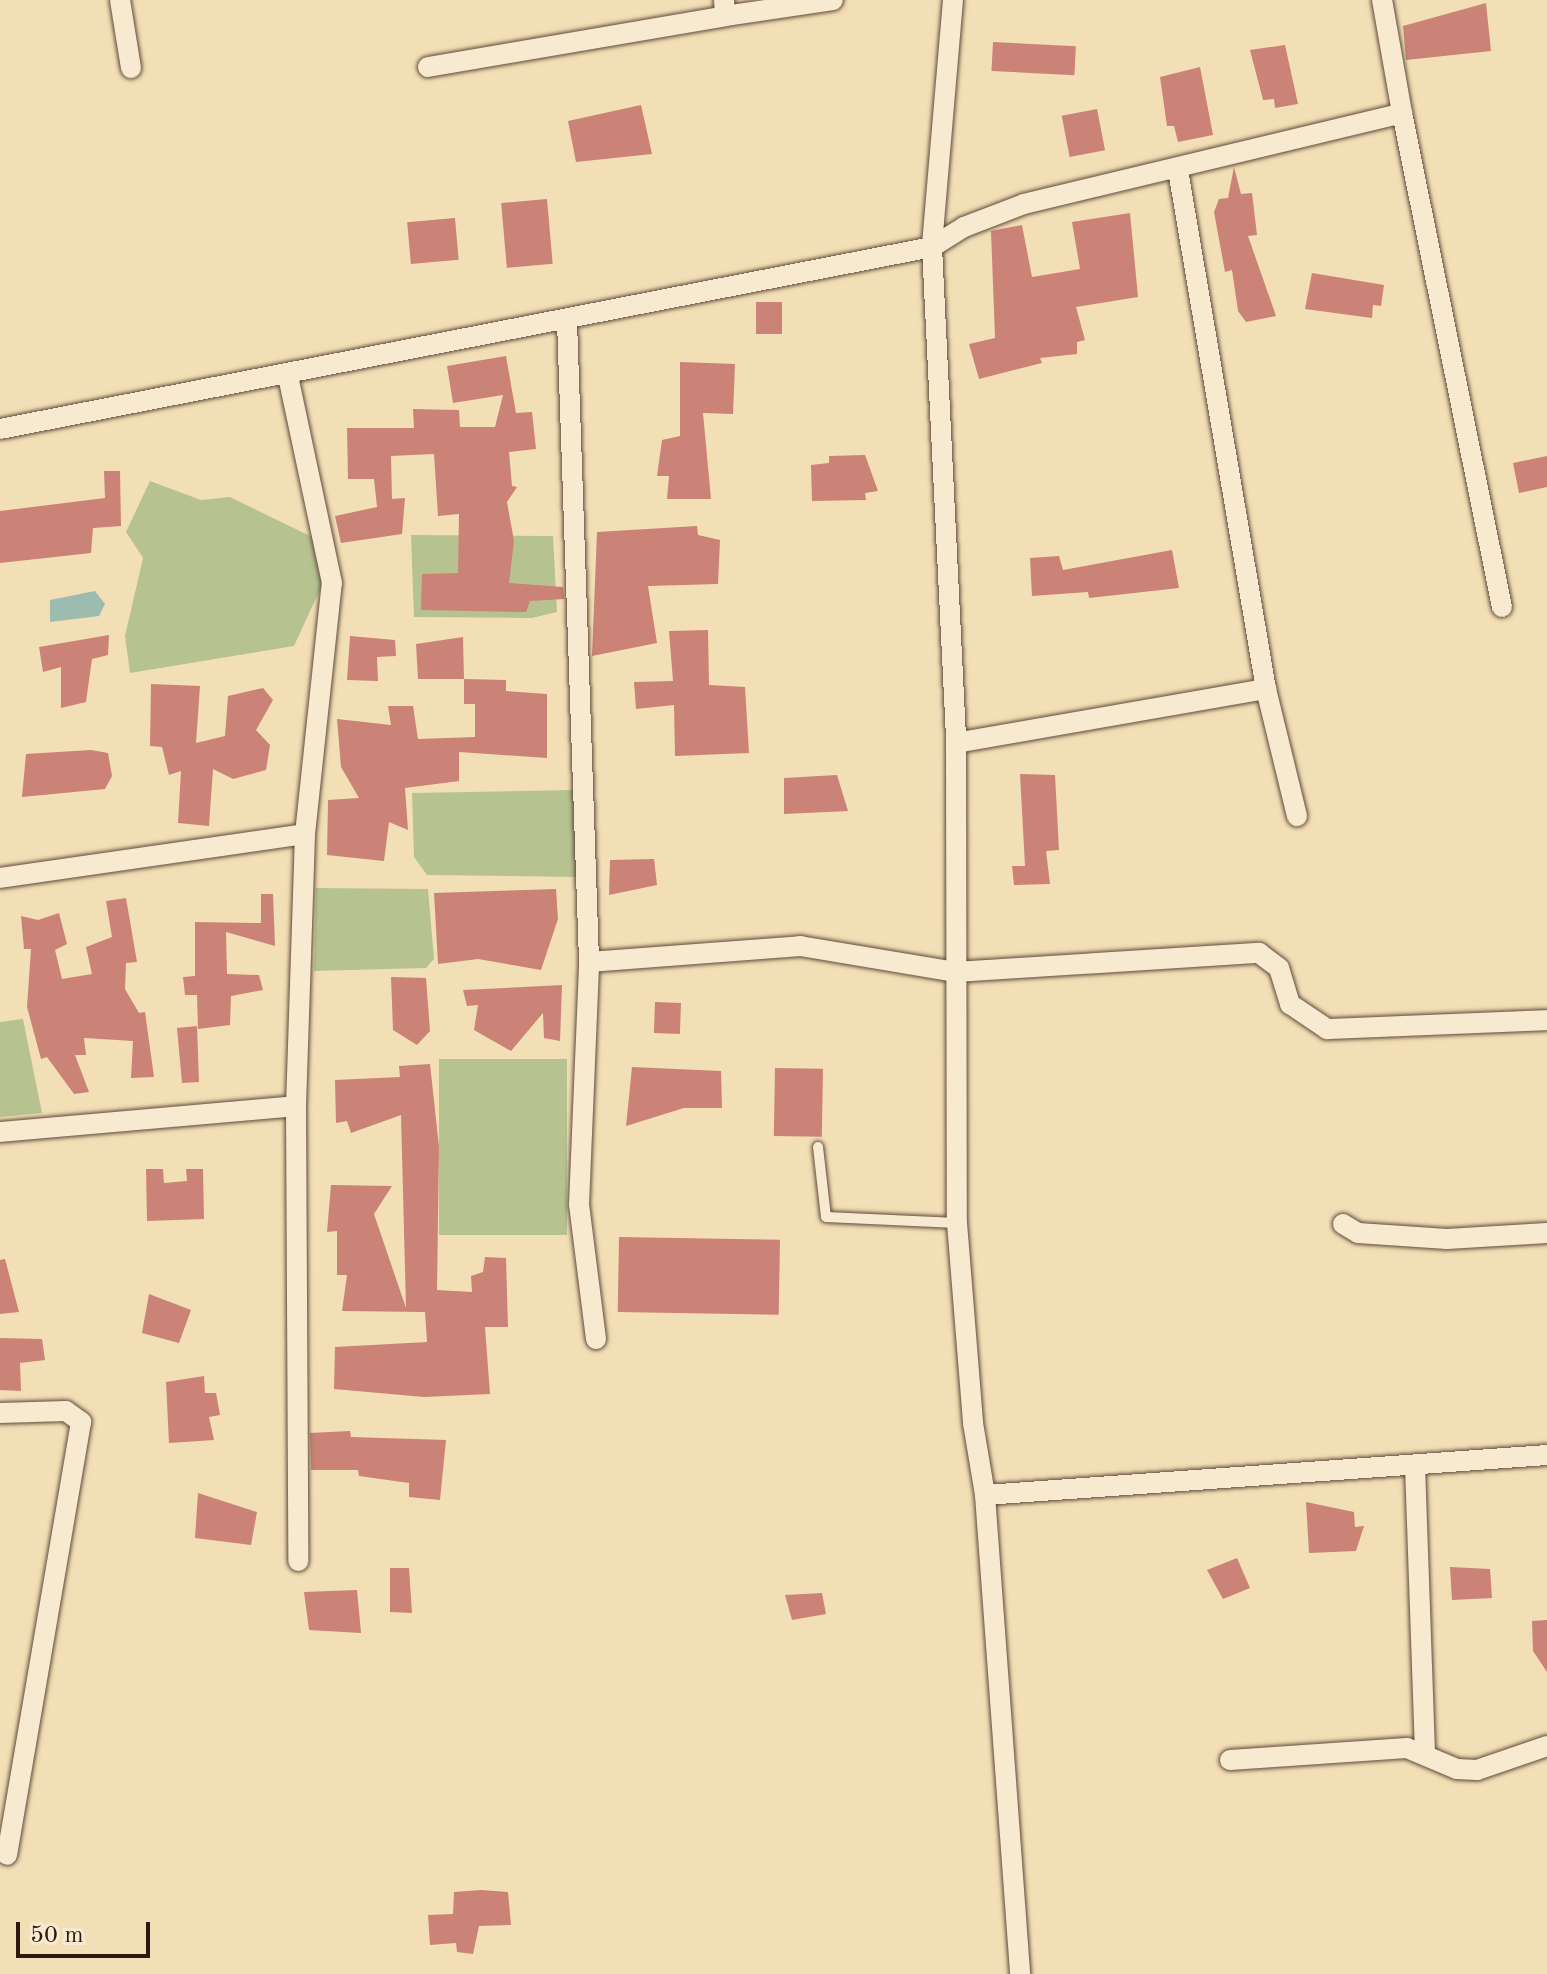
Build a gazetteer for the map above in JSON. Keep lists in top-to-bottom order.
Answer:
{
  "scale_bar": "50 m"
}
